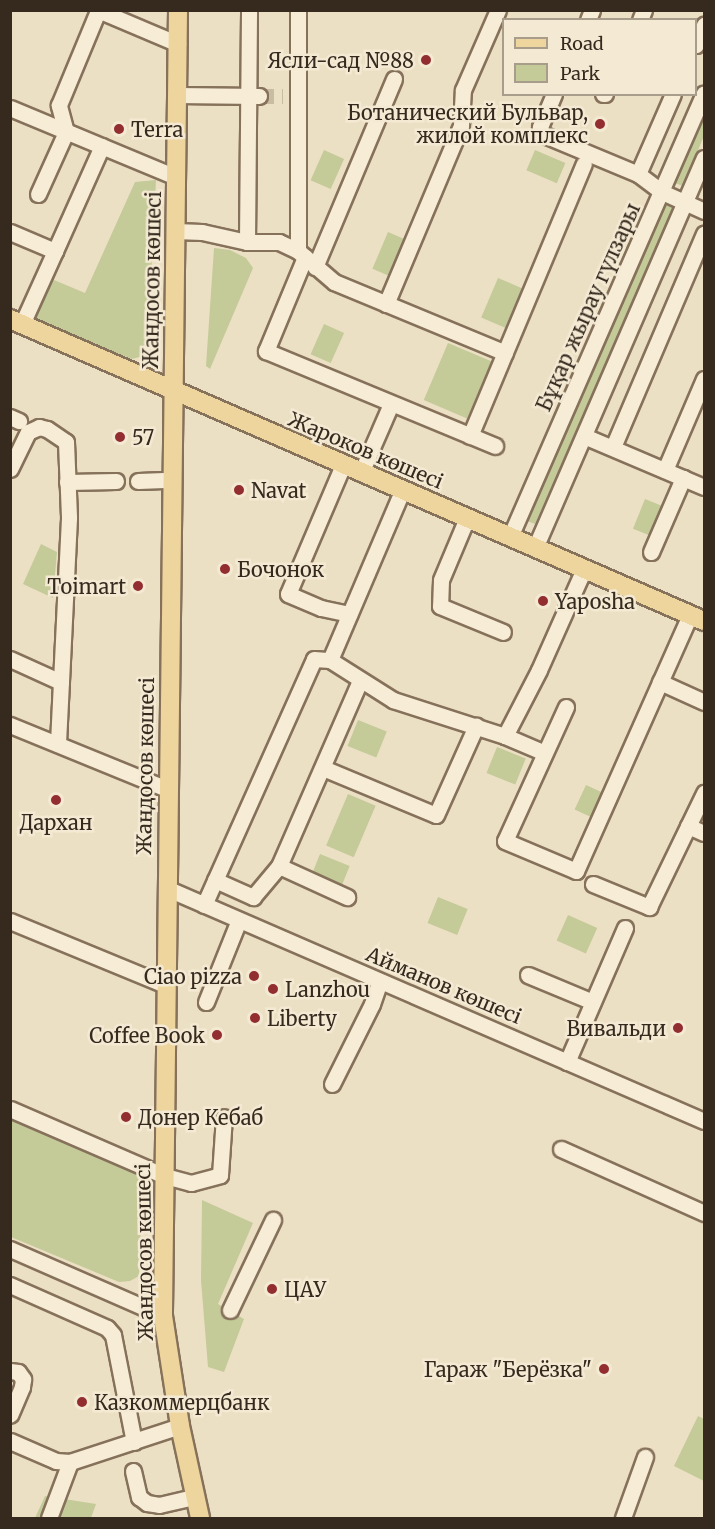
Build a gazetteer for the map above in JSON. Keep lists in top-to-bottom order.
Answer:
{
  "streets": {
    "main road": ["Жандосов көшесі", "Жароков көшесі"],
    "street": ["Бұқар жырау гүлзары", "Айманов көшесі"]
  },
  "crossings": [
    ["Жандосов көшесі", "Жароков көшесі"],
    ["Жандосов көшесі", "Айманов көшесі"],
    ["Бұқар жырау гүлзары", "Жароков көшесі"]
  ],
  "places": [
    "Ясли-сад №88",
    "Ботанический Бульвар, жилой комплекс",
    "Terra",
    "57",
    "Navat",
    "Бочонок",
    "Toimart",
    "Yaposha",
    "Дархан",
    "Ciao pizza",
    "Lanzhou",
    "Liberty",
    "Вивальди",
    "Coffee Book",
    "Донер Кебаб",
    "ЦАУ",
    "Гараж \"Берёзка\"",
    "Казкоммерцбанк"
  ],
  "legend": ["Road", "Park"]
}
